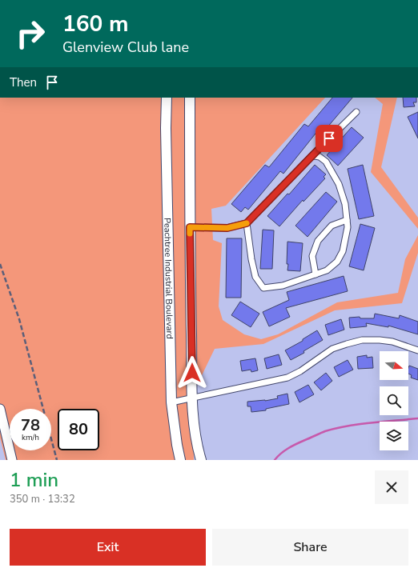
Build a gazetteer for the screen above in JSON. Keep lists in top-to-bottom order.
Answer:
{
  "streets": {
    "highway": ["Peachtree Industrial Boulevard"]
  },
  "north": "right",
  "page": {
    "turn": ["160 m", "Glenview Club lane"],
    "then": "Then",
    "speed": "78 km/h",
    "limit": "80",
    "heading": ["1 min", "350 m · 13:32"],
    "buttons": ["Exit", "Share"]
  }
}
